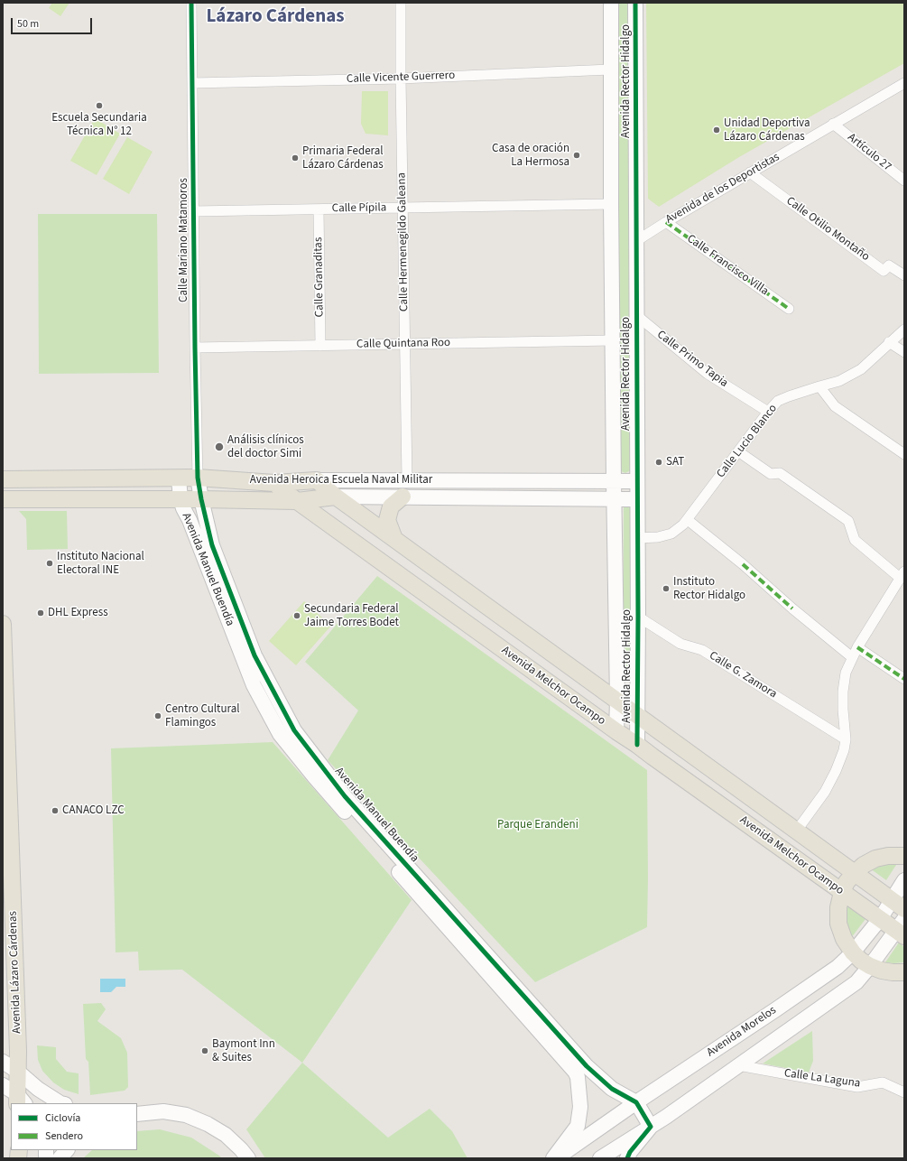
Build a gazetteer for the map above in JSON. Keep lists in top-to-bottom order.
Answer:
{
  "streets": {
    "main road": ["Avenida Heroica Escuela Naval Militar", "Avenida Melchor Ocampo", "Avenida Lázaro Cárdenas"],
    "street": [
      "Calle Vicente Guerrero",
      "Avenida Rector Hidalgo",
      "Artículo 27",
      "Avenida de los Deportistas",
      "Calle Pípila",
      "Calle Otilio Montaño",
      "Calle Mariano Matamoros",
      "Calle Hermenegildo Galeana",
      "Calle Francisco Villa",
      "Calle Granaditas",
      "Calle Quintana Roo",
      "Calle Primo Tapia",
      "Calle Lucio Blanco",
      "Avenida Manuel Buendía",
      "Calle G. Zamora",
      "Avenida Morelos",
      "Calle La Laguna"
    ]
  },
  "crossings": [
    ["Calle Vicente Guerrero", "Avenida Rector Hidalgo"],
    ["Calle Vicente Guerrero", "Calle Mariano Matamoros"],
    ["Calle Vicente Guerrero", "Calle Hermenegildo Galeana"],
    ["Avenida Rector Hidalgo", "Avenida de los Deportistas"],
    ["Avenida Rector Hidalgo", "Calle Pípila"],
    ["Avenida Rector Hidalgo", "Calle Quintana Roo"],
    ["Avenida Rector Hidalgo", "Calle Primo Tapia"],
    ["Avenida Rector Hidalgo", "Calle Lucio Blanco"],
    ["Avenida Rector Hidalgo", "Avenida Heroica Escuela Naval Militar"],
    ["Avenida Rector Hidalgo", "Calle G. Zamora"],
    ["Avenida Rector Hidalgo", "Avenida Melchor Ocampo"],
    ["Artículo 27", "Avenida de los Deportistas"],
    ["Avenida de los Deportistas", "Calle Otilio Montaño"],
    ["Avenida de los Deportistas", "Calle Francisco Villa"],
    ["Calle Pípila", "Calle Mariano Matamoros"],
    ["Calle Pípila", "Calle Hermenegildo Galeana"],
    ["Calle Pípila", "Calle Granaditas"],
    ["Calle Mariano Matamoros", "Calle Quintana Roo"],
    ["Calle Mariano Matamoros", "Avenida Heroica Escuela Naval Militar"],
    ["Calle Mariano Matamoros", "Avenida Manuel Buendía"],
    ["Calle Hermenegildo Galeana", "Calle Quintana Roo"],
    ["Calle Hermenegildo Galeana", "Avenida Heroica Escuela Naval Militar"],
    ["Calle Granaditas", "Calle Quintana Roo"],
    ["Calle Primo Tapia", "Calle Lucio Blanco"],
    ["Avenida Heroica Escuela Naval Militar", "Avenida Manuel Buendía"],
    ["Avenida Heroica Escuela Naval Militar", "Avenida Melchor Ocampo"],
    ["Avenida Manuel Buendía", "Avenida Morelos"],
    ["Avenida Melchor Ocampo", "Avenida Morelos"],
    ["Avenida Morelos", "Calle La Laguna"]
  ],
  "districts": ["Lázaro Cárdenas"],
  "parks": ["Parque Erandeni"],
  "places": [
    "Escuela Secundaria Técnica N° 12",
    "Unidad Deportiva Lázaro Cárdenas",
    "Casa de oración La Hermosa",
    "Primaria Federal Lázaro Cárdenas",
    "Análisis clínicos del doctor Simi",
    "SAT",
    "Instituto Nacional Electoral INE",
    "Instituto Rector Hidalgo",
    "DHL Express",
    "Secundaria Federal Jaime Torres Bodet",
    "Centro Cultural Flamingos",
    "CANACO LZC",
    "Baymont Inn & Suites"
  ],
  "legend": ["Ciclovía", "Sendero"],
  "scale_bar": "50 m"
}
